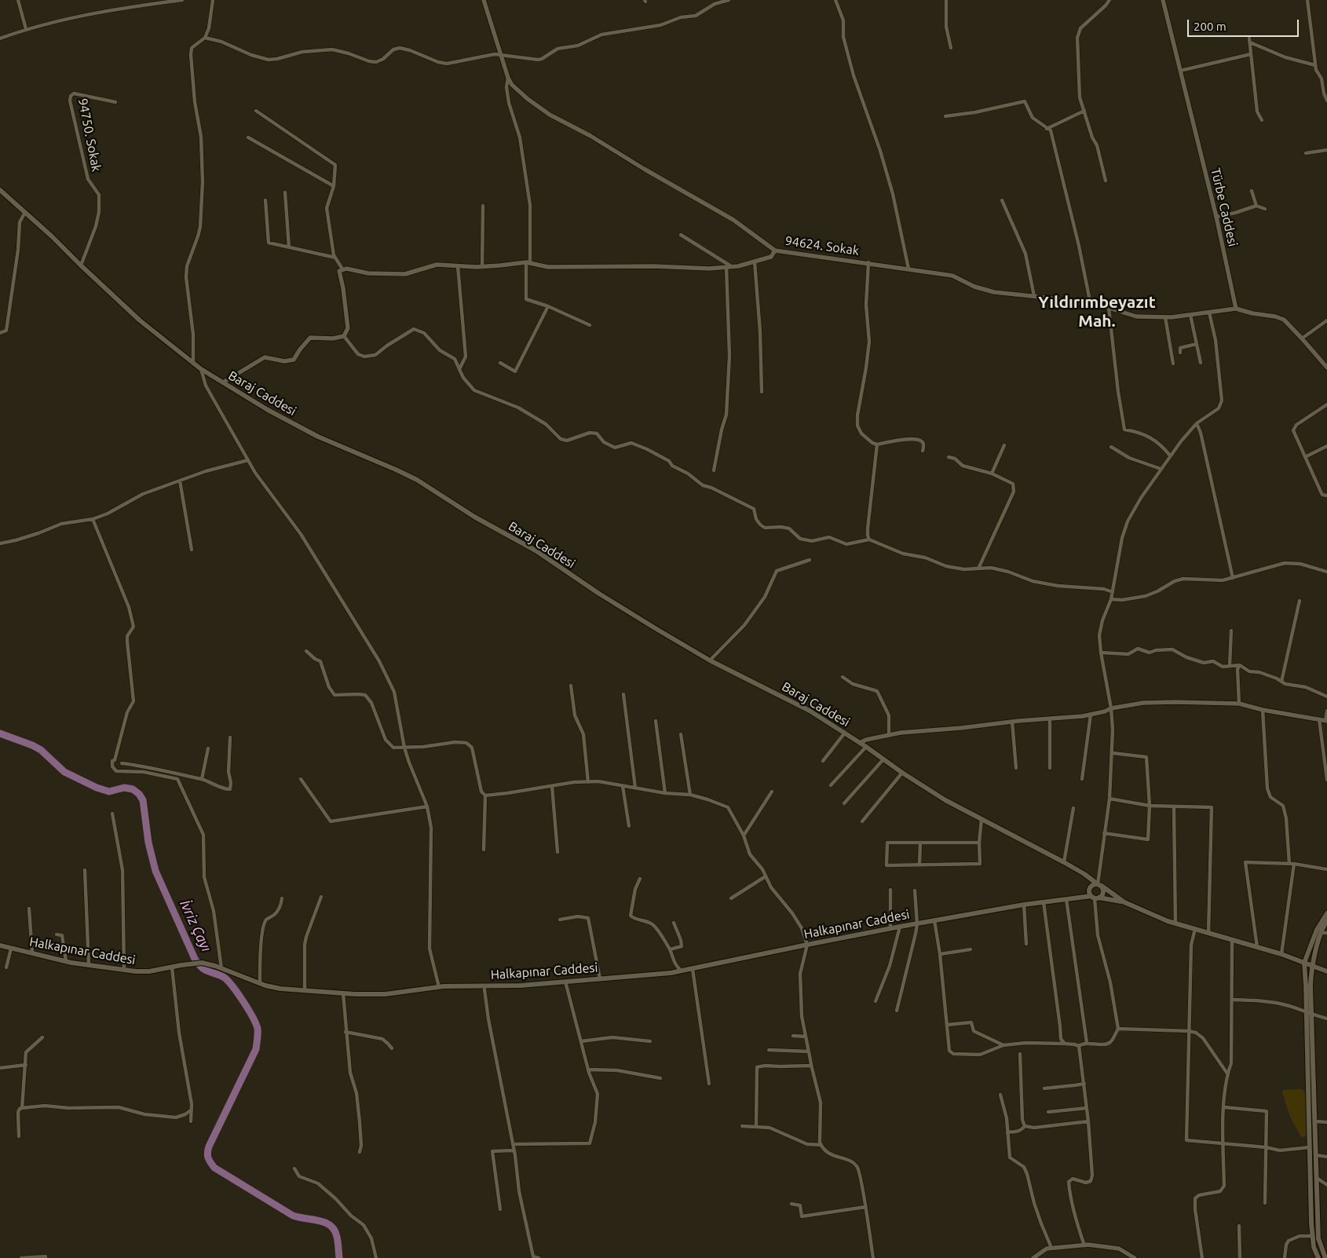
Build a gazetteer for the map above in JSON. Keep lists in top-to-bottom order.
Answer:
{
  "streets": {
    "main road": ["Baraj Caddesi", "Halkapınar Caddesi"],
    "street": ["94750. Sokak", "Türbe Caddesi", "94624. Sokak"]
  },
  "crossings": [
    ["94750. Sokak", "Baraj Caddesi"],
    ["Türbe Caddesi", "94624. Sokak"],
    ["Baraj Caddesi", "Halkapınar Caddesi"]
  ],
  "districts": ["Yıldırımbeyazıt Mah."],
  "water": ["İvriz Çayı"],
  "scale_bar": "200 m"
}
